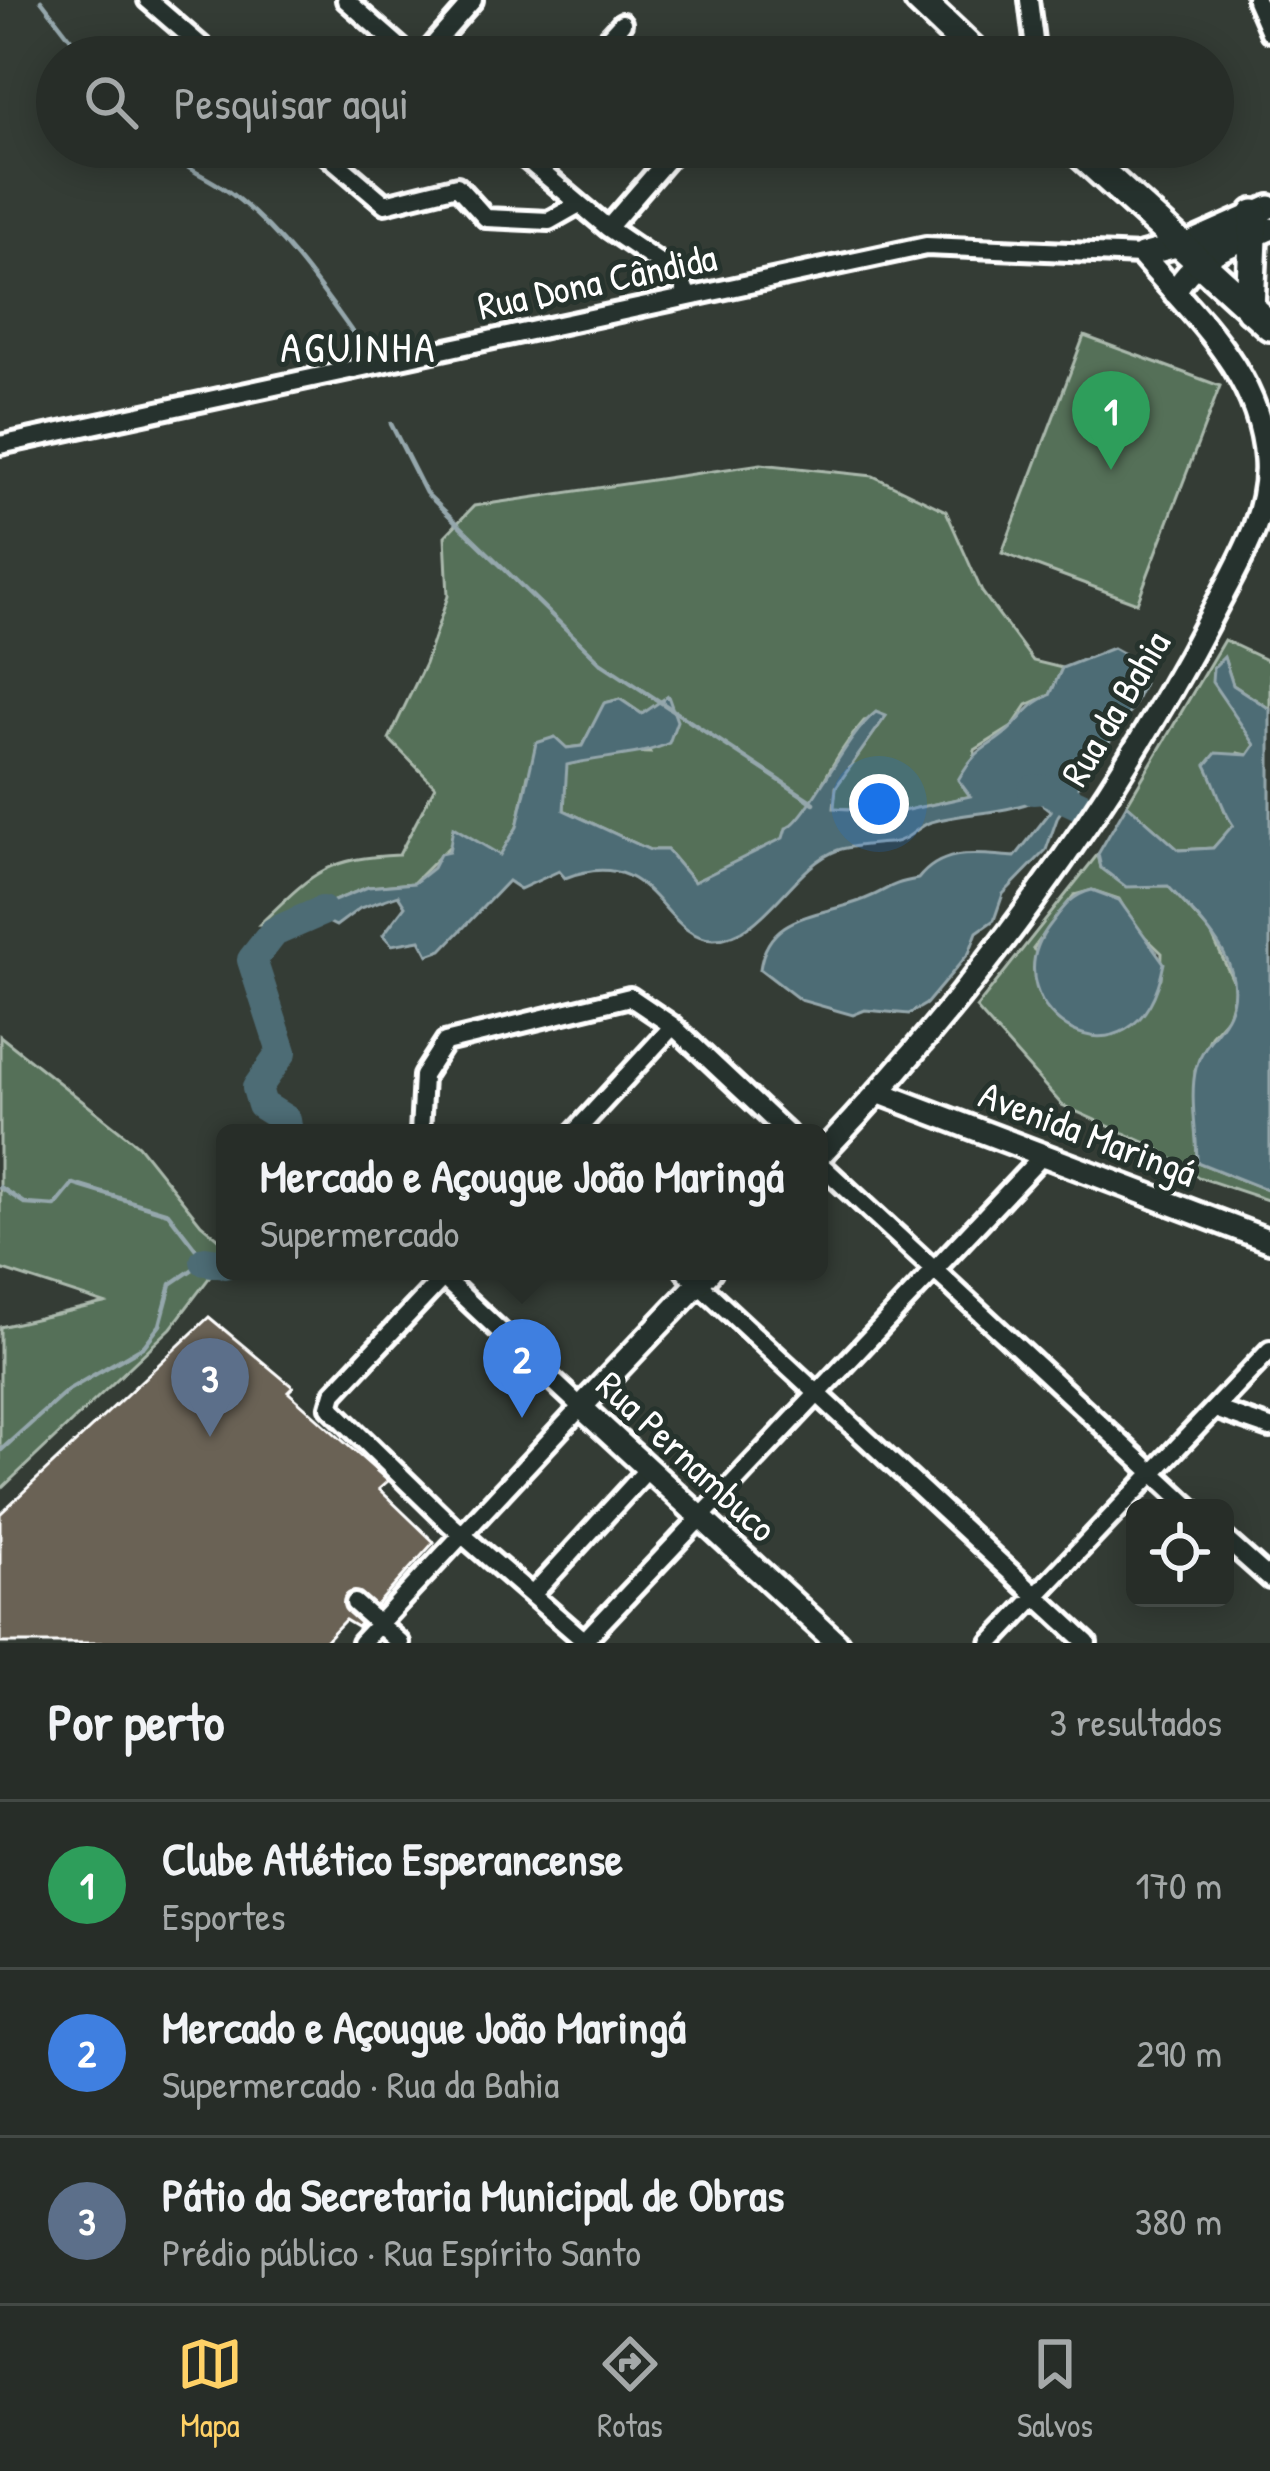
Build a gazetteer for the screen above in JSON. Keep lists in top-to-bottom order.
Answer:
{
  "streets": {
    "street": [
      "Rua Dona Cândida",
      "Rua da Bahia",
      "Avenida Maringá",
      "Rua Pernambuco"
    ]
  },
  "crossings": [
    ["Rua Dona Cândida", "Rua da Bahia"],
    ["Rua da Bahia", "Avenida Maringá"]
  ],
  "districts": ["AGUINHA"],
  "page": {
    "search": "Pesquisar aqui",
    "pins": ["1", "2", "3"],
    "popup": ["Mercado e Açougue João Maringá", "Supermercado"],
    "heading": ["Por perto", "3 resultados"],
    "list": [
      {
        "mark": "1",
        "name": "Clube Atlético Esperancense",
        "note": "Esportes",
        "value": "170 m"
      },
      {
        "mark": "2",
        "name": "Mercado e Açougue João Maringá",
        "note": "Supermercado · Rua da Bahia",
        "value": "290 m"
      },
      {
        "mark": "3",
        "name": "Pátio da Secretaria Municipal de Obras",
        "note": "Prédio público · Rua Espírito Santo",
        "value": "380 m"
      }
    ],
    "nav": ["Mapa", "Rotas", "Salvos"]
  }
}
